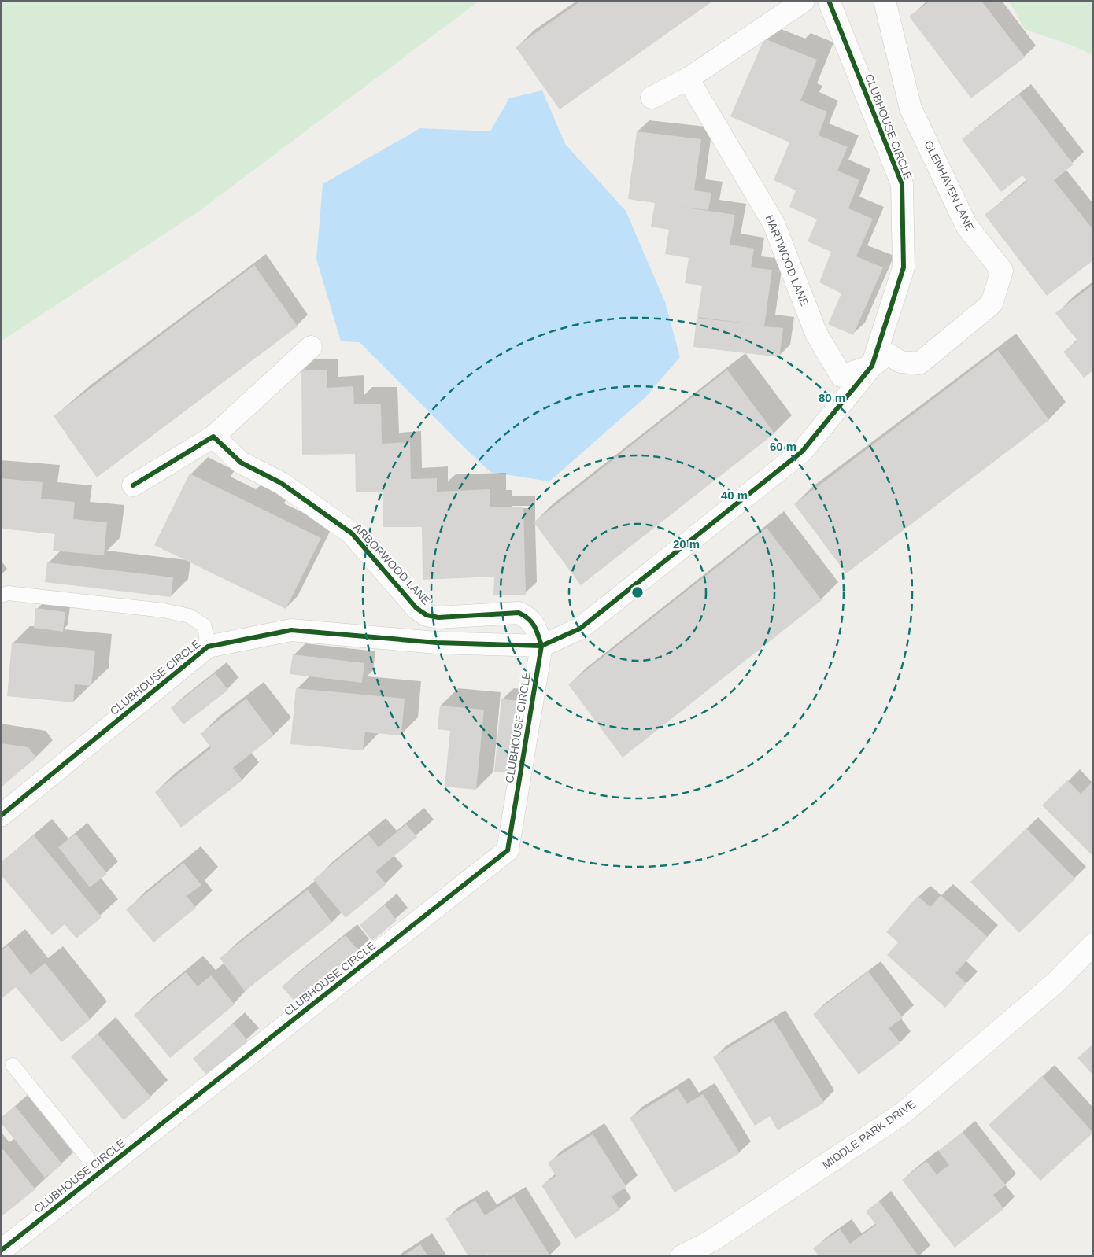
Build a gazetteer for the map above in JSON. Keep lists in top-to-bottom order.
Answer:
{
  "streets": {
    "street": [
      "CLUBHOUSE CIRCLE",
      "GLENHAVEN LANE",
      "HARTWOOD LANE",
      "ARBORWOOD LANE",
      "MIDDLE PARK DRIVE"
    ]
  },
  "crossings": [
    ["CLUBHOUSE CIRCLE", "GLENHAVEN LANE"],
    ["CLUBHOUSE CIRCLE", "HARTWOOD LANE"],
    ["CLUBHOUSE CIRCLE", "ARBORWOOD LANE"],
    ["GLENHAVEN LANE", "HARTWOOD LANE"]
  ],
  "rings": [
    "80 m",
    "60 m",
    "40 m",
    "20 m"
  ]
}
